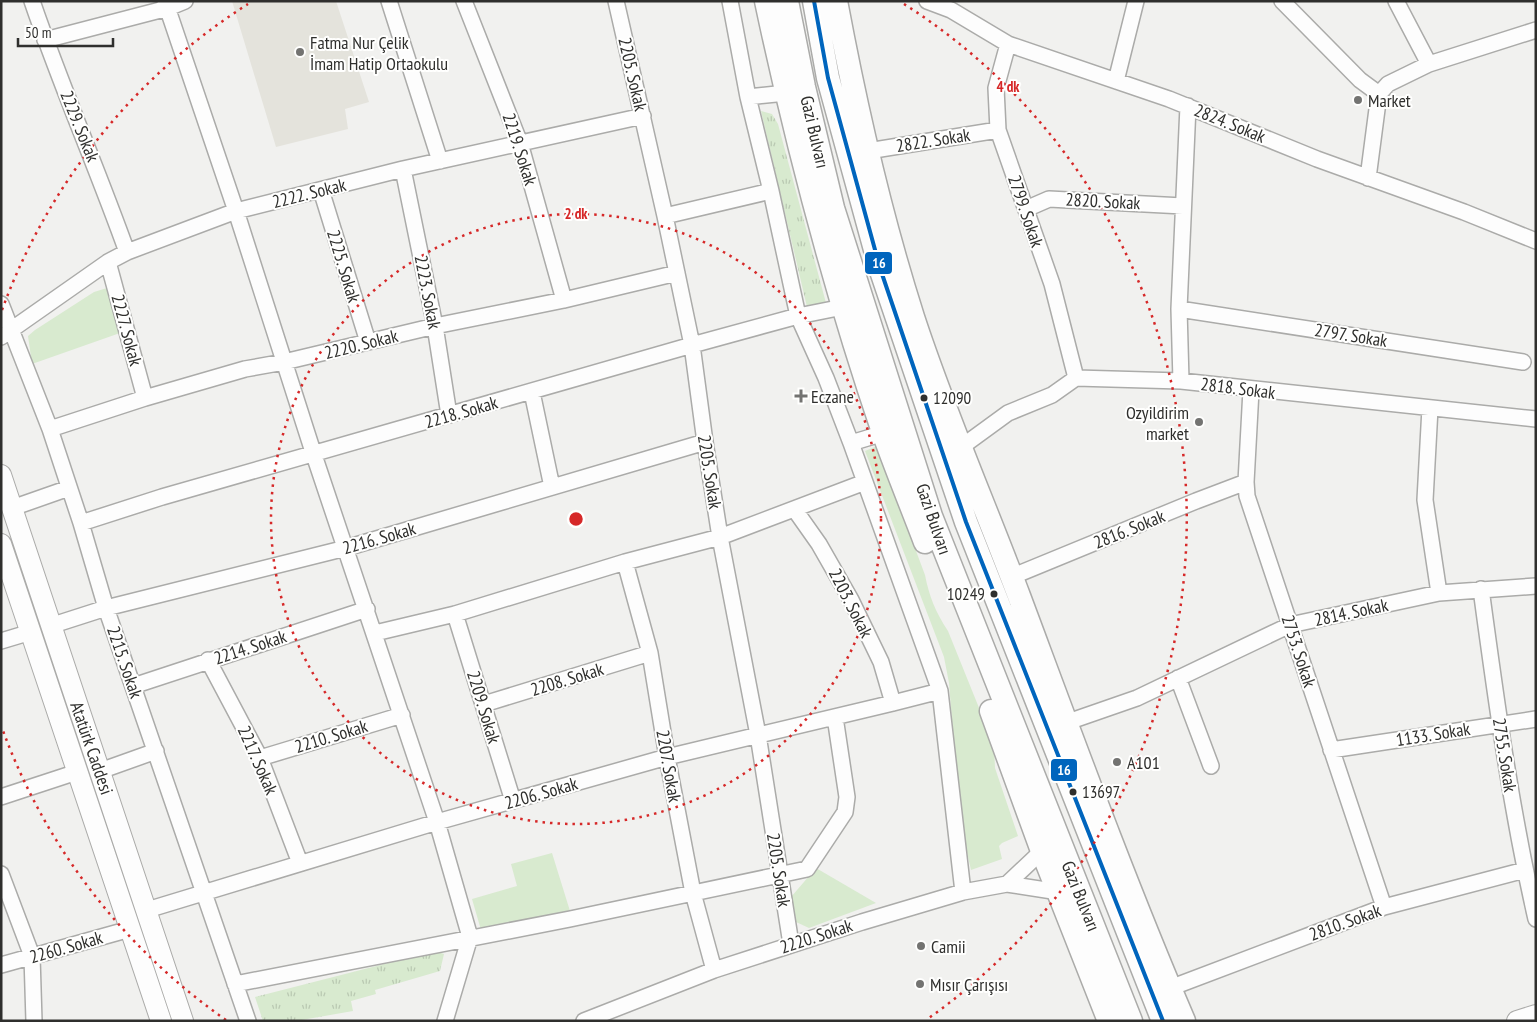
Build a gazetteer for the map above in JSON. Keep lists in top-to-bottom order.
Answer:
{
  "streets": {
    "highway": ["Gazi Bulvarı"],
    "main road": ["Atatürk Caddesi"],
    "street": [
      "2205. Sokak",
      "2824. Sokak",
      "2229. Sokak",
      "2822. Sokak",
      "2219. Sokak",
      "2222. Sokak",
      "2820. Sokak",
      "2799. Sokak",
      "2225. Sokak",
      "2223. Sokak",
      "2227. Sokak",
      "2797. Sokak",
      "2220. Sokak",
      "2818. Sokak",
      "2218. Sokak",
      "2816. Sokak",
      "2216. Sokak",
      "2203. Sokak",
      "2814. Sokak",
      "2214. Sokak",
      "2753. Sokak",
      "2215. Sokak",
      "2208. Sokak",
      "2209. Sokak",
      "1133. Sokak",
      "2210. Sokak",
      "2755. Sokak",
      "2217. Sokak",
      "2207. Sokak",
      "2206. Sokak",
      "2810. Sokak",
      "2260. Sokak"
    ]
  },
  "crossings": [
    ["2205. Sokak", "2222. Sokak"],
    ["2205. Sokak", "2220. Sokak"],
    ["2205. Sokak", "2218. Sokak"],
    ["2205. Sokak", "2216. Sokak"],
    ["2205. Sokak", "2206. Sokak"],
    ["2824. Sokak", "2799. Sokak"],
    ["2229. Sokak", "2222. Sokak"],
    ["2822. Sokak", "2799. Sokak"],
    ["2219. Sokak", "2222. Sokak"],
    ["2219. Sokak", "2220. Sokak"],
    ["2222. Sokak", "2225. Sokak"],
    ["2222. Sokak", "2223. Sokak"],
    ["2222. Sokak", "2227. Sokak"],
    ["2222. Sokak", "2215. Sokak"],
    ["2820. Sokak", "2799. Sokak"],
    ["2799. Sokak", "2818. Sokak"],
    ["2225. Sokak", "2220. Sokak"],
    ["2223. Sokak", "2220. Sokak"],
    ["2223. Sokak", "2218. Sokak"],
    ["2227. Sokak", "2220. Sokak"],
    ["2220. Sokak", "2215. Sokak"],
    ["2220. Sokak", "2207. Sokak"],
    ["2818. Sokak", "2753. Sokak"],
    ["2218. Sokak", "2215. Sokak"],
    ["2816. Sokak", "2753. Sokak"],
    ["2216. Sokak", "2215. Sokak"],
    ["2216. Sokak", "Atatürk Caddesi"],
    ["2203. Sokak", "2206. Sokak"],
    ["2814. Sokak", "2753. Sokak"],
    ["2814. Sokak", "2755. Sokak"],
    ["2214. Sokak", "2215. Sokak"],
    ["2214. Sokak", "2217. Sokak"],
    ["2753. Sokak", "1133. Sokak"],
    ["2753. Sokak", "2810. Sokak"],
    ["2215. Sokak", "2206. Sokak"],
    ["2208. Sokak", "2209. Sokak"],
    ["2208. Sokak", "2207. Sokak"],
    ["2209. Sokak", "2206. Sokak"],
    ["1133. Sokak", "2755. Sokak"],
    ["2210. Sokak", "2217. Sokak"],
    ["Atatürk Caddesi", "2206. Sokak"],
    ["Atatürk Caddesi", "2260. Sokak"],
    ["2755. Sokak", "2810. Sokak"],
    ["2217. Sokak", "2206. Sokak"],
    ["2207. Sokak", "2206. Sokak"]
  ],
  "places": {
    "other": [
      "Fatma Nur Çelik İmam Hatip Ortaokulu",
      "Market",
      "12090",
      "Ozyildirim market",
      "10249",
      "A101",
      "13697",
      "Camii",
      "Mısır Çarışısı"
    ],
    "health": ["Eczane"]
  },
  "lines": ["transit line 16"],
  "scale_bar": "50 m",
  "rings": ["4 dk", "2 dk"]
}
